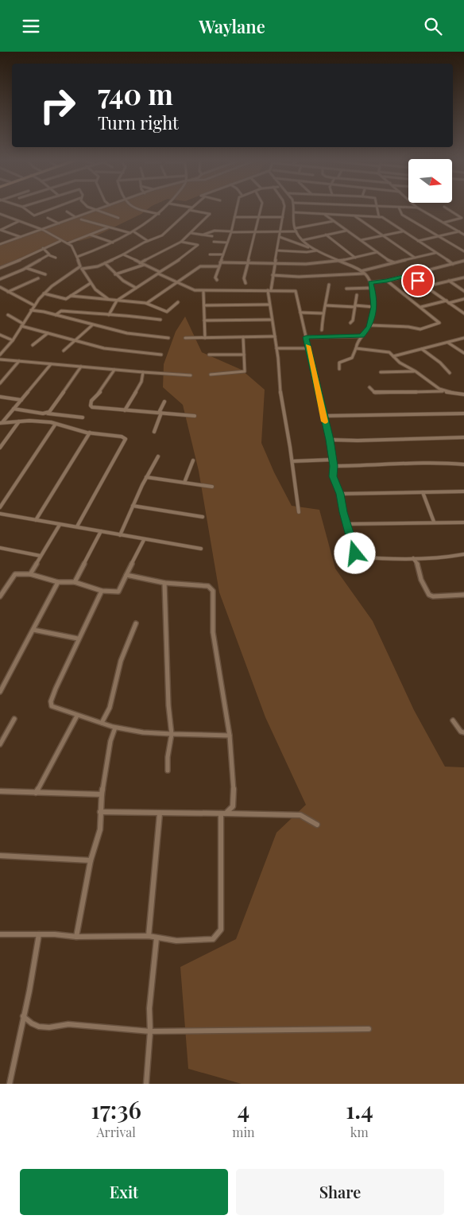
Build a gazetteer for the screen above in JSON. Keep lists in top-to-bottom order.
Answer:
{
  "north": "right",
  "page": {
    "header": "Waylane",
    "turn": ["740 m", "Turn right"],
    "eta": [
      "17:36",
      "Arrival",
      "4",
      "min",
      "1.4",
      "km"
    ],
    "buttons": ["Exit", "Share"]
  }
}
